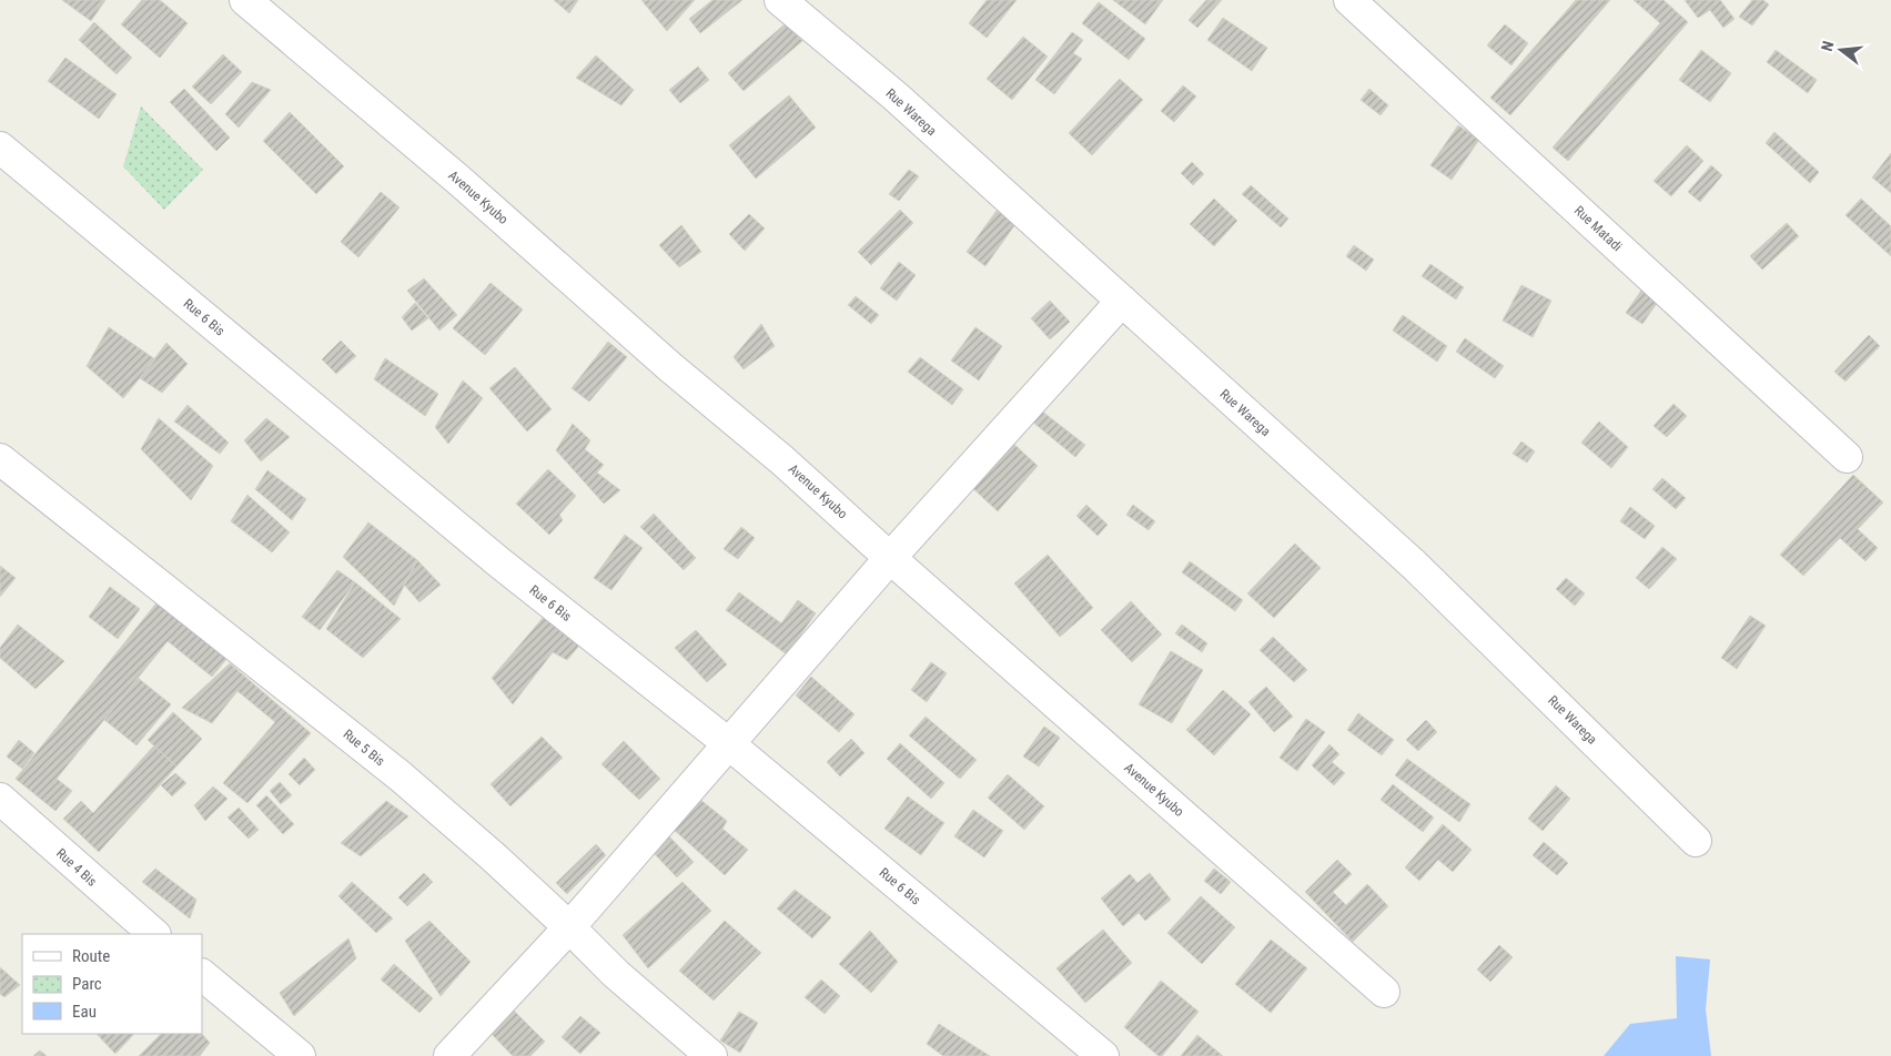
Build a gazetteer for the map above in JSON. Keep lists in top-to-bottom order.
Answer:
{
  "streets": {
    "street": [
      "Rue Warega",
      "Avenue Kyubo",
      "Rue Matadi",
      "Rue 6 Bis",
      "Rue 5 Bis",
      "Rue 4 Bis"
    ]
  },
  "legend": ["Route", "Parc", "Eau"],
  "north": "left"
}
